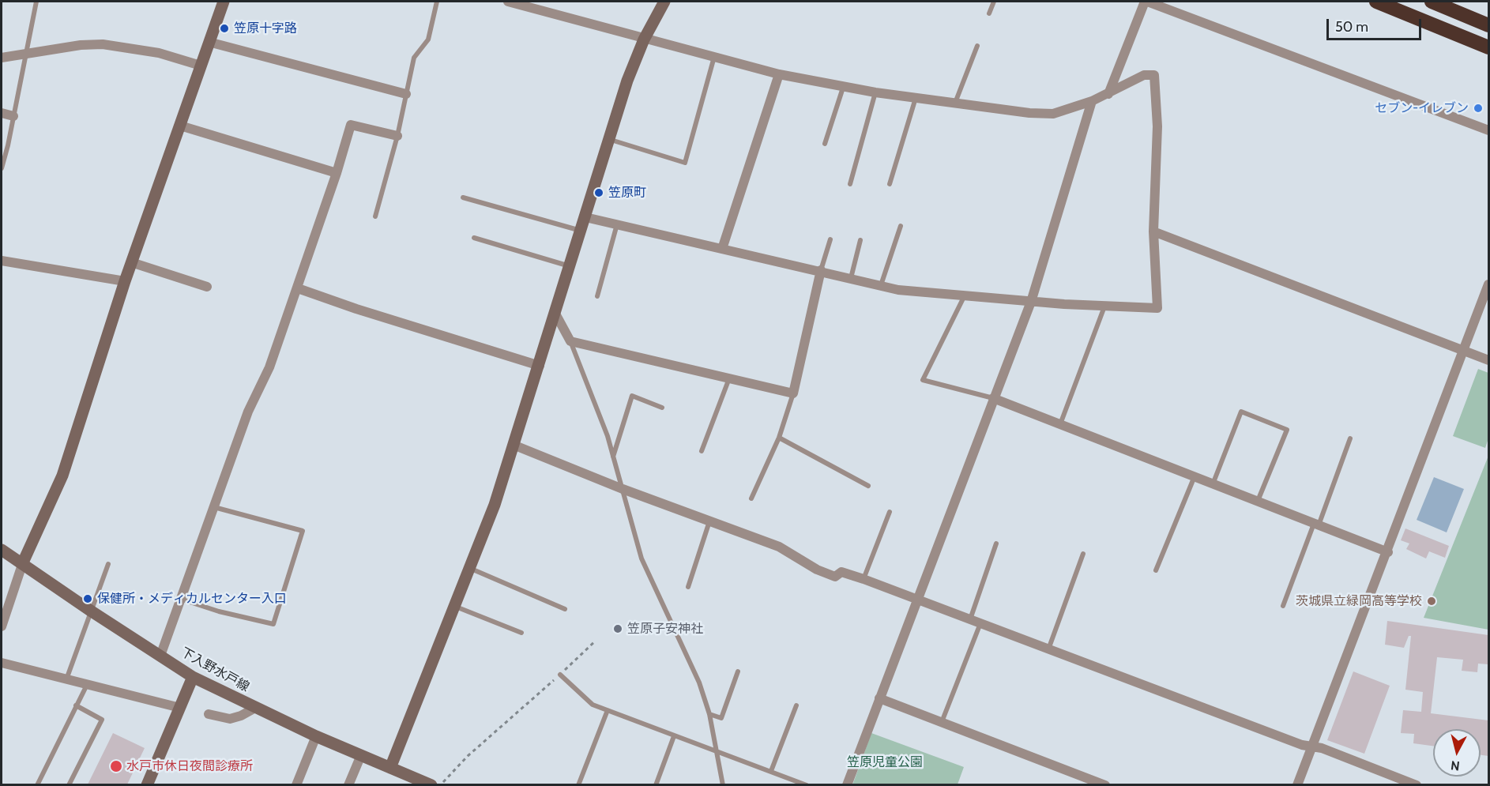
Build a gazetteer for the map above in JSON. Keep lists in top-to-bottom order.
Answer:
{
  "streets": {
    "street": ["下入野水戸線"]
  },
  "parks": ["笠原児童公園"],
  "places": [
    "笠原十字路",
    "セブン-イレブン",
    "笠原町",
    "保健所・メディカルセンター入口",
    "茨城県立緑岡高等学校",
    "笠原子安神社",
    "水戸市休日夜間診療所"
  ],
  "scale_bar": "50 m",
  "north": "bottom"
}
